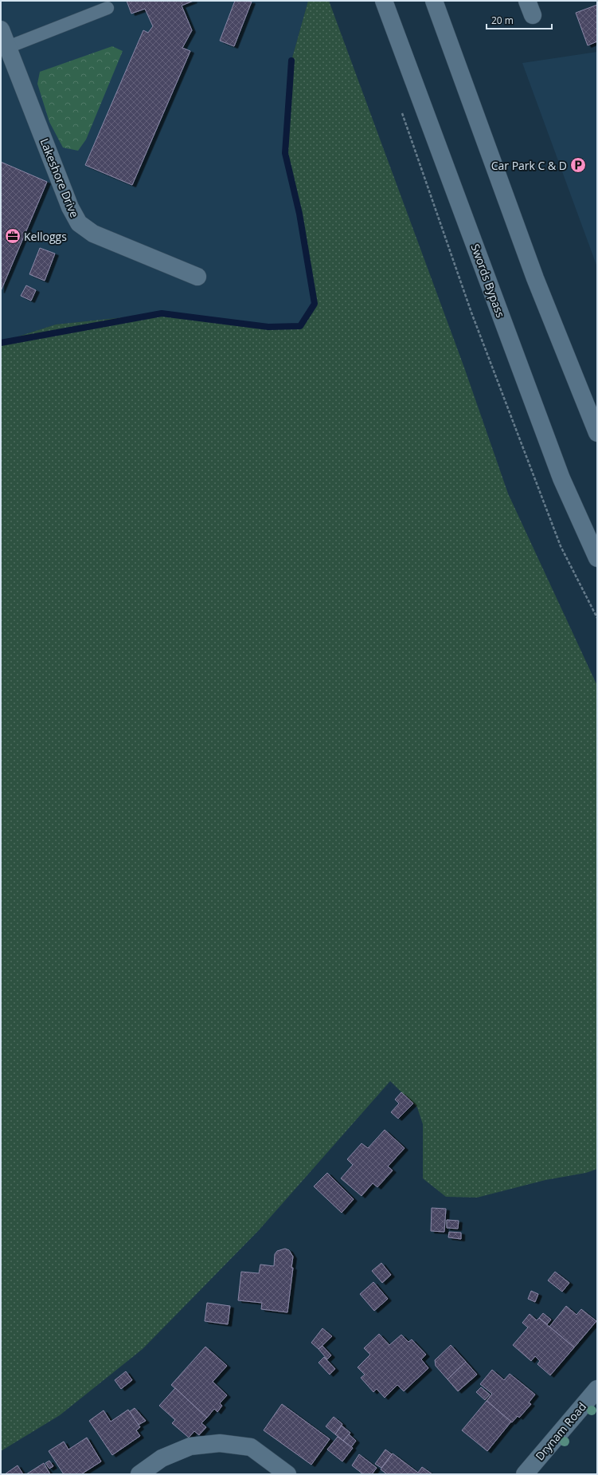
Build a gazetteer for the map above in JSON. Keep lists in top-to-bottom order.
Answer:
{
  "streets": {
    "main road": ["Lakeshore Drive", "Swords Bypass", "Drynam Road"]
  },
  "places": {
    "parking": ["Car Park C & D"],
    "office": ["Kelloggs"]
  },
  "scale_bar": "20 m"
}
